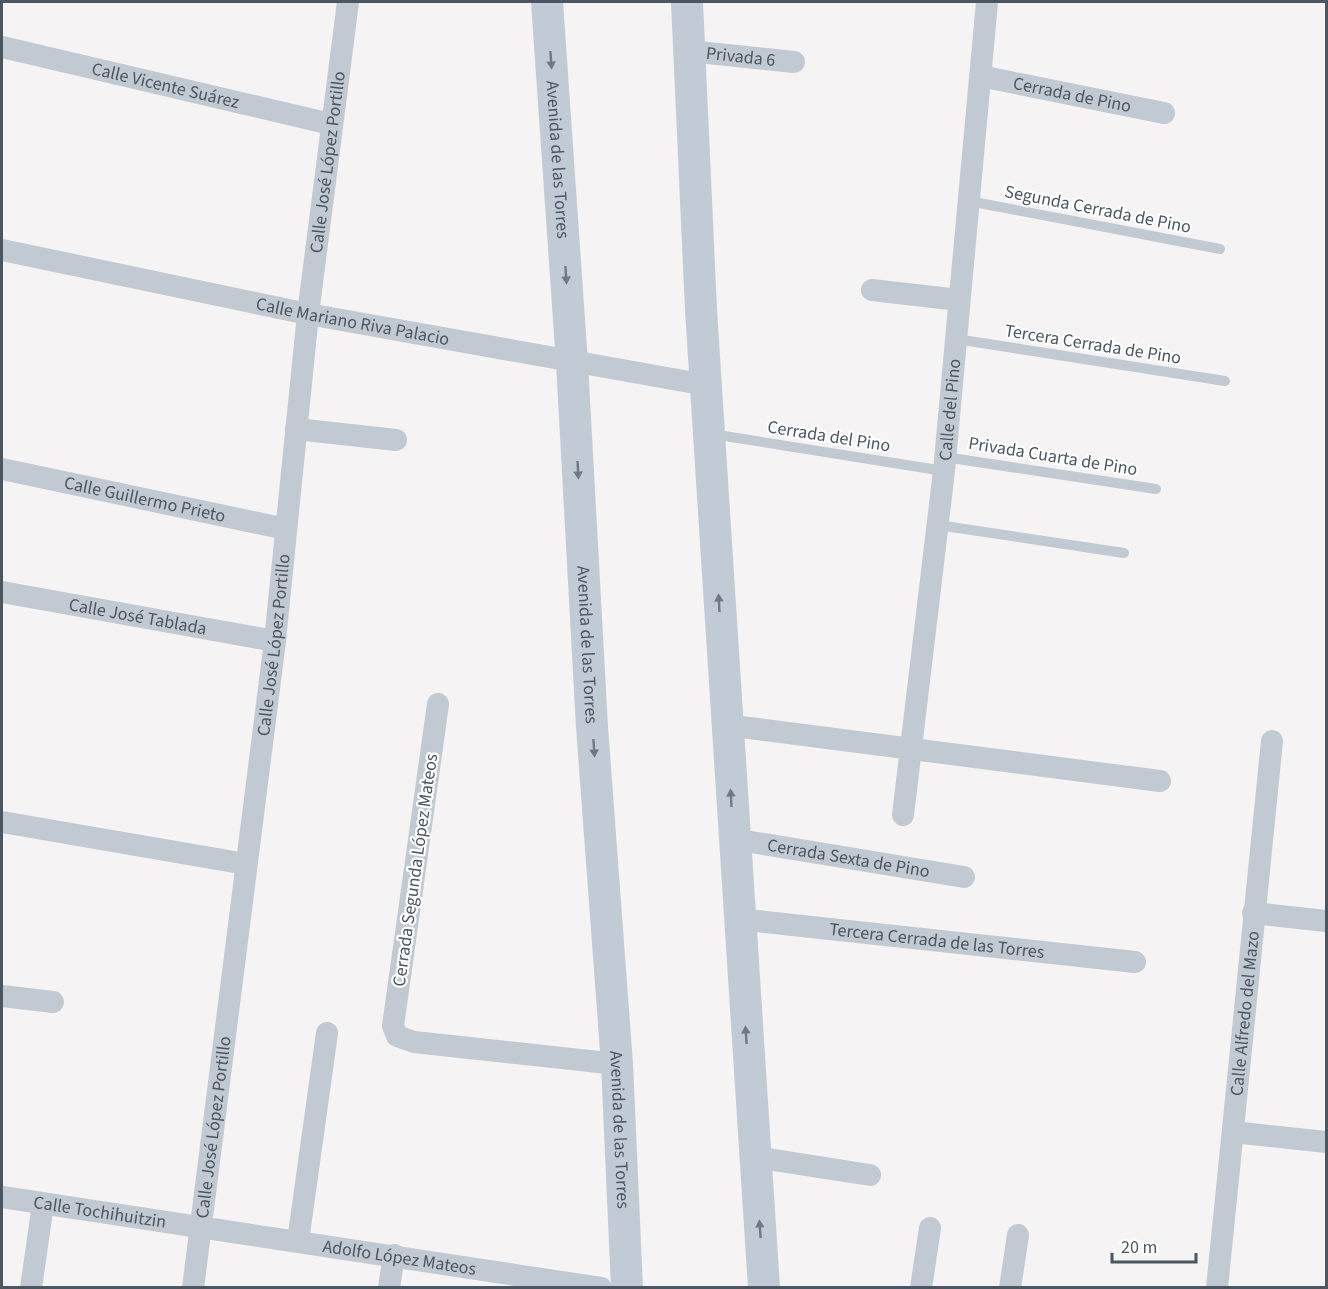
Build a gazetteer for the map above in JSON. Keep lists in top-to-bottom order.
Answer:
{
  "streets": {
    "main road": ["Avenida de las Torres"],
    "street": [
      "Privada 6",
      "Calle Vicente Suárez",
      "Cerrada de Pino",
      "Calle José López Portillo",
      "Calle Mariano Riva Palacio",
      "Calle del Pino",
      "Calle Guillermo Prieto",
      "Calle José Tablada",
      "Cerrada Sexta de Pino",
      "Cerrada Segunda López Mateos",
      "Tercera Cerrada de las Torres",
      "Calle Alfredo del Mazo",
      "Calle Tochihuitzin",
      "Adolfo López Mateos"
    ],
    "lane": [
      "Segunda Cerrada de Pino",
      "Tercera Cerrada de Pino",
      "Cerrada del Pino",
      "Privada Cuarta de Pino"
    ]
  },
  "crossings": [
    ["Calle Vicente Suárez", "Calle José López Portillo"],
    ["Cerrada de Pino", "Calle del Pino"],
    ["Avenida de las Torres", "Calle Mariano Riva Palacio"],
    ["Avenida de las Torres", "Cerrada Segunda López Mateos"],
    ["Calle José López Portillo", "Calle Mariano Riva Palacio"],
    ["Calle José López Portillo", "Calle Guillermo Prieto"],
    ["Calle José López Portillo", "Calle José Tablada"],
    ["Calle José López Portillo", "Calle Tochihuitzin"],
    ["Calle José López Portillo", "Adolfo López Mateos"],
    ["Segunda Cerrada de Pino", "Calle del Pino"],
    ["Tercera Cerrada de Pino", "Calle del Pino"],
    ["Calle del Pino", "Cerrada del Pino"],
    ["Calle del Pino", "Privada Cuarta de Pino"],
    ["Cerrada del Pino", "Privada Cuarta de Pino"],
    ["Calle Tochihuitzin", "Adolfo López Mateos"]
  ],
  "scale_bar": "20 m"
}
